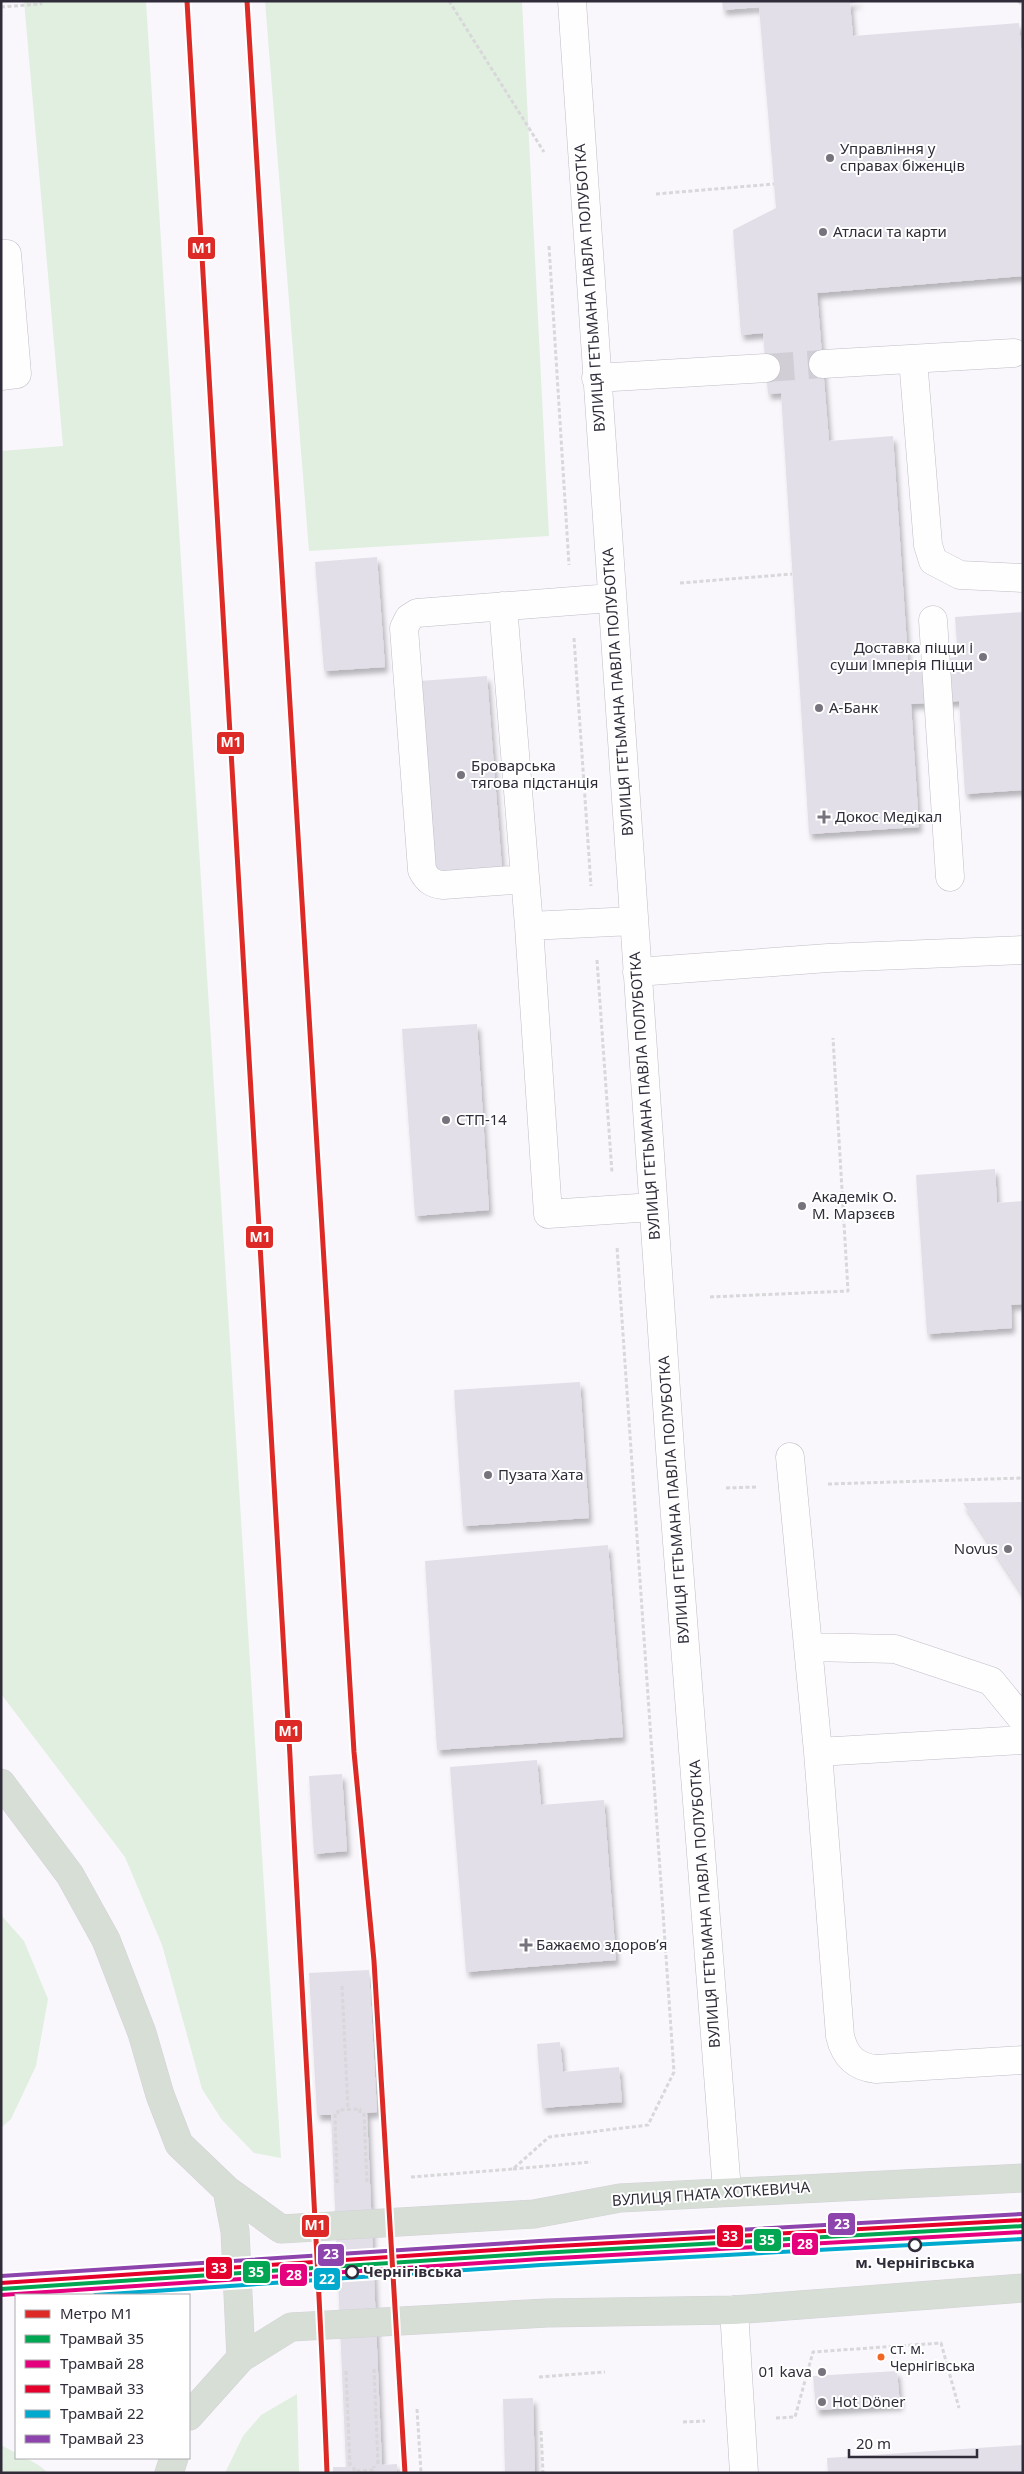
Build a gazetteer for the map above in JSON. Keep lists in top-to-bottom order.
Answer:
{
  "streets": {
    "highway": ["ВУЛИЦЯ ГНАТА ХОТКЕВИЧА"],
    "street": ["ВУЛИЦЯ ГЕТЬМАНА ПАВЛА ПОЛУБОТКА"]
  },
  "crossings": [
    ["ВУЛИЦЯ ГЕТЬМАНА ПАВЛА ПОЛУБОТКА", "ВУЛИЦЯ ГНАТА ХОТКЕВИЧА"]
  ],
  "places": {
    "other": [
      "Управління у справах біженців",
      "Атласи та карти",
      "Доставка піцци і суши Імперія Піцци",
      "А-Банк",
      "Броварська тягова підстанція",
      "СТП-14",
      "Академік О. М. Марзєєв",
      "Пузата Хата",
      "Novus",
      "м. Чернігівська",
      "Чернігівська",
      "ст. м. Чернігівська",
      "01 kava",
      "Hot Döner"
    ],
    "health": ["Докос Медікал", "Бажаємо здоровʼя"]
  },
  "lines": [
    "metro line M1",
    "tram line 23",
    "tram line 33",
    "tram line 35",
    "tram line 28",
    "tram line 22"
  ],
  "legend": [
    "Метро M1",
    "Трамвай 35",
    "Трамвай 28",
    "Трамвай 33",
    "Трамвай 22",
    "Трамвай 23"
  ],
  "scale_bar": "20 m"
}
